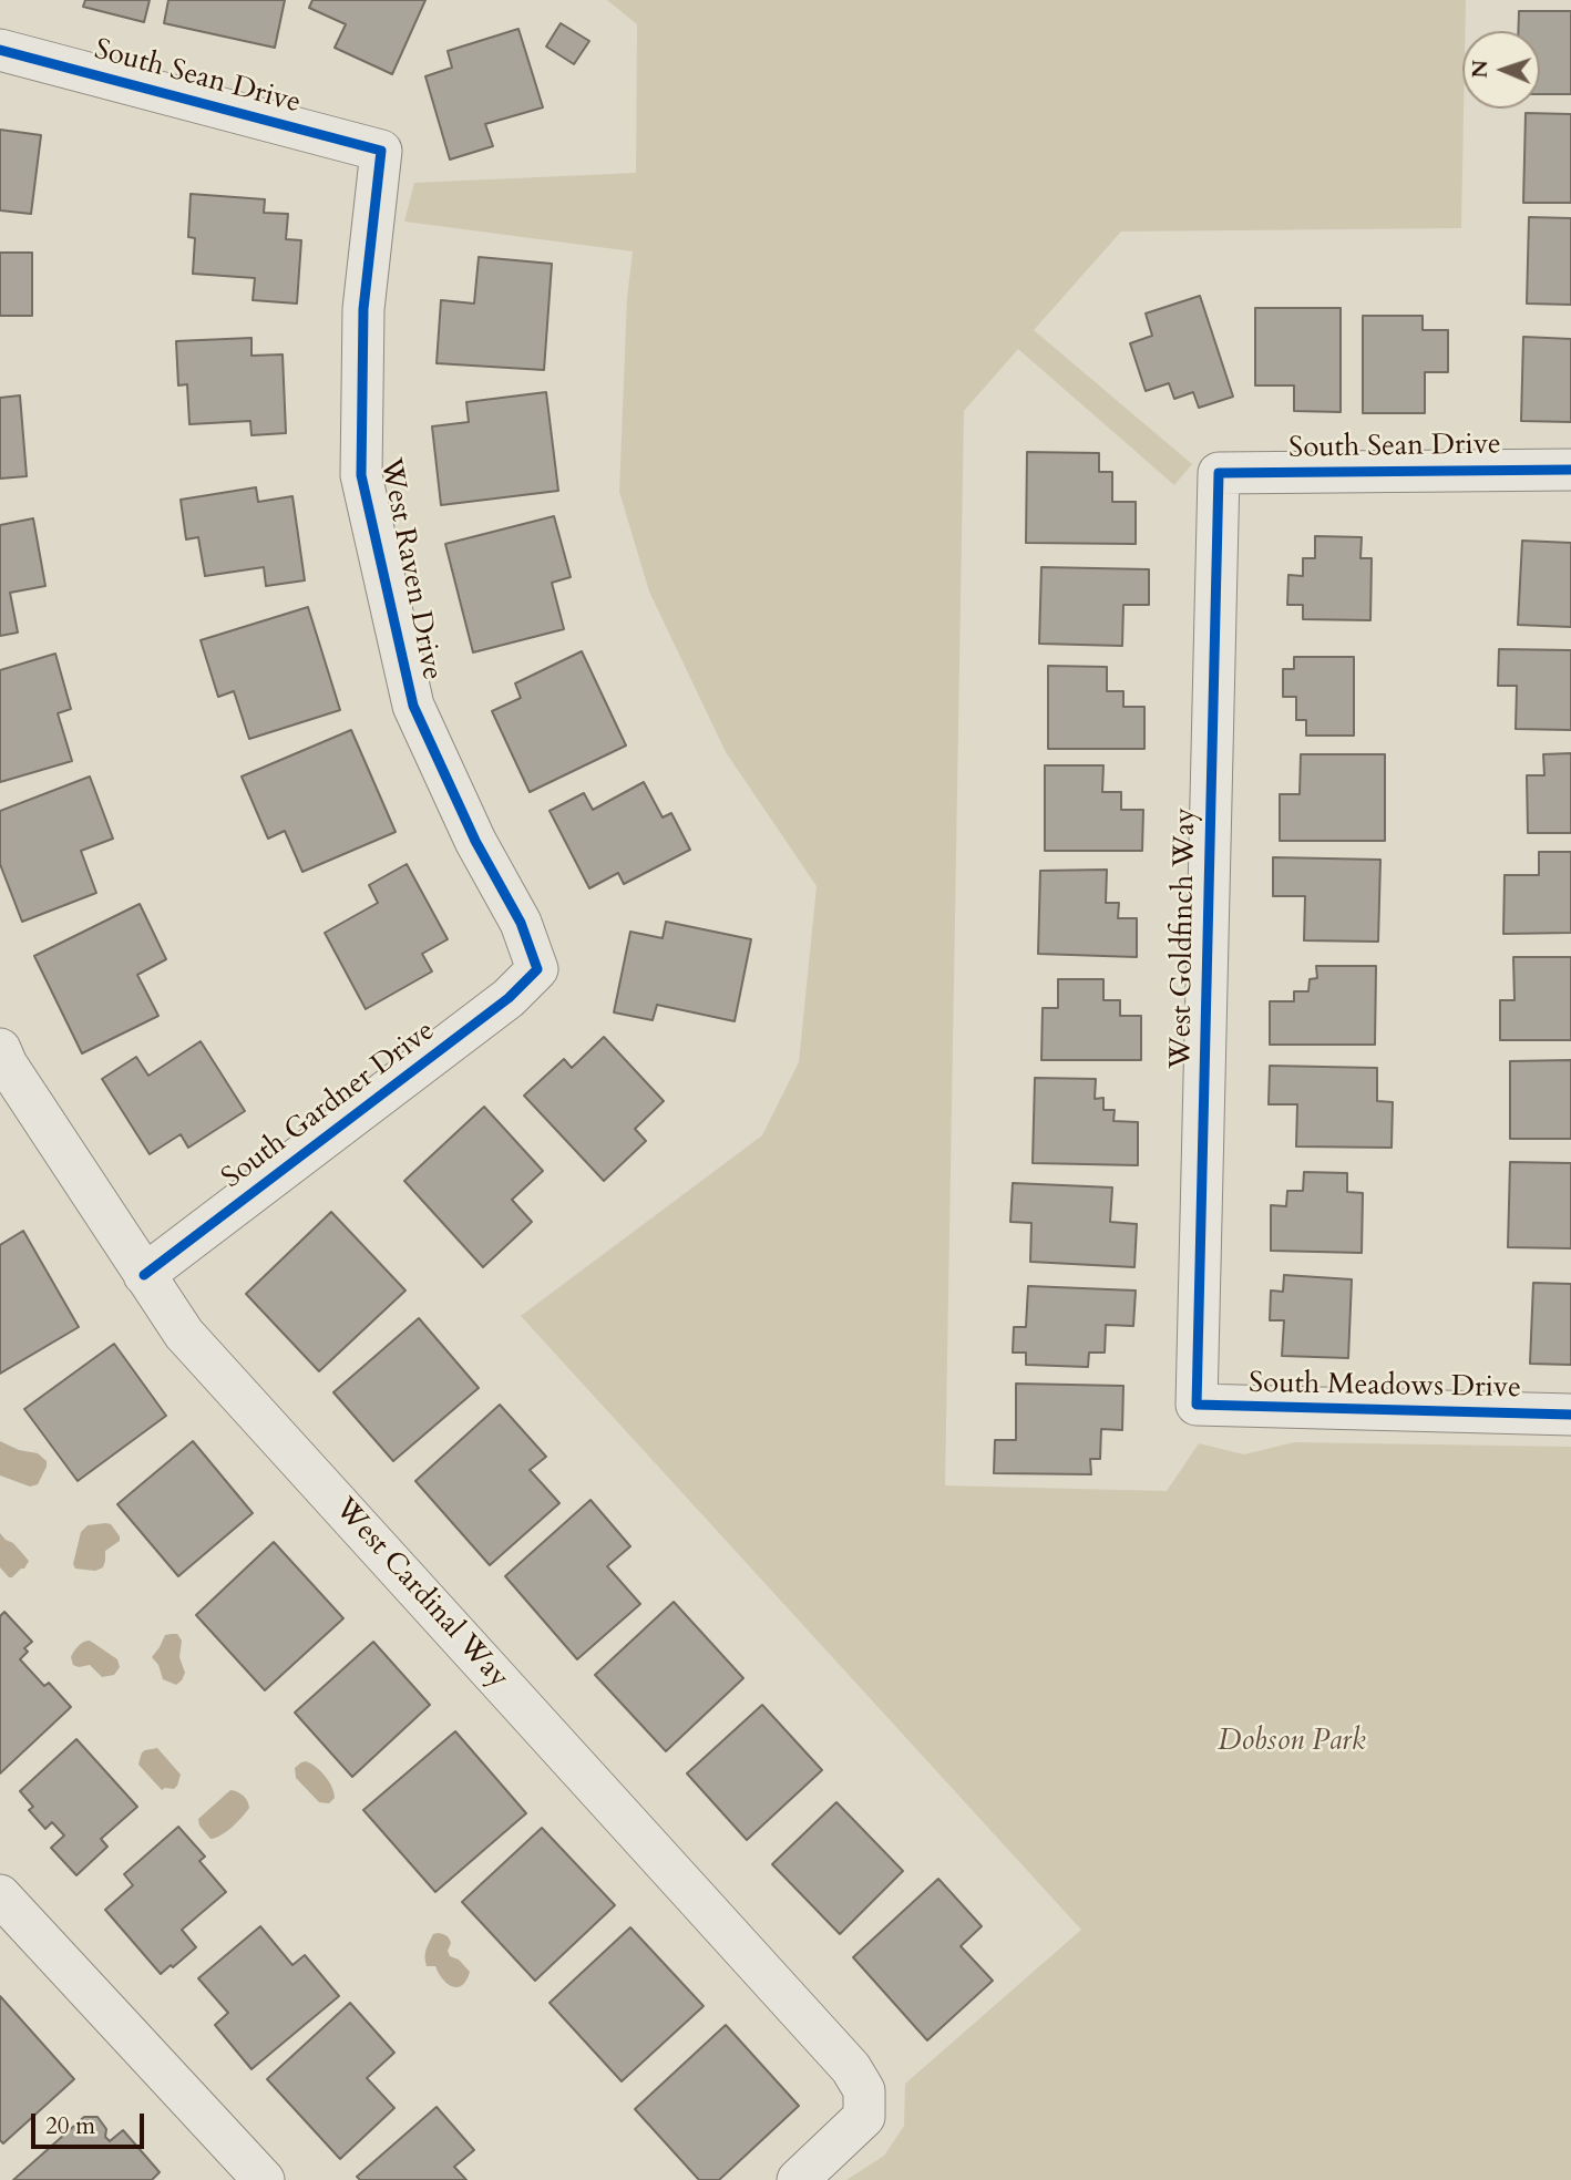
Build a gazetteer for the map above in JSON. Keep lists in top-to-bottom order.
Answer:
{
  "streets": {
    "street": [
      "South Sean Drive",
      "West Raven Drive",
      "West Goldfinch Way",
      "South Gardner Drive",
      "South Meadows Drive",
      "West Cardinal Way"
    ]
  },
  "crossings": [
    ["South Sean Drive", "West Raven Drive"],
    ["South Sean Drive", "West Goldfinch Way"],
    ["West Raven Drive", "South Gardner Drive"],
    ["West Goldfinch Way", "South Meadows Drive"],
    ["South Gardner Drive", "West Cardinal Way"]
  ],
  "parks": ["Dobson Park"],
  "scale_bar": "20 m",
  "north": "left"
}
